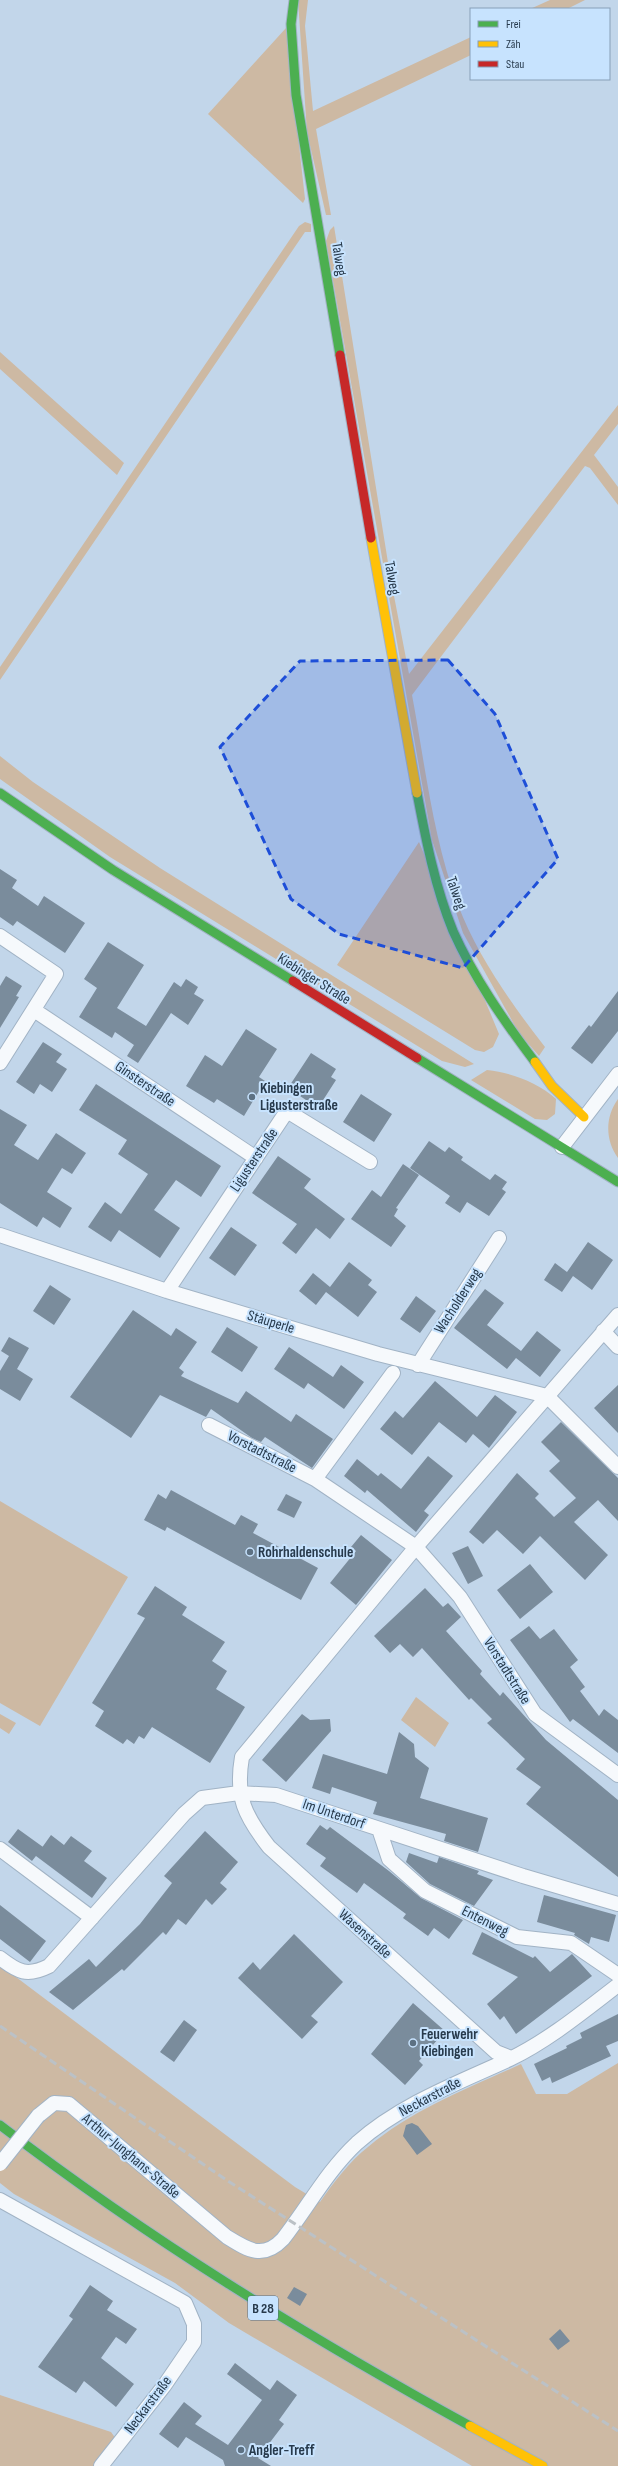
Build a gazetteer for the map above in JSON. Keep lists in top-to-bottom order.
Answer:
{
  "streets": {
    "street": [
      "Talweg",
      "Kiebinger Straße",
      "Ginsterstraße",
      "Ligusterstraße",
      "Wacholderweg",
      "Stäuperle",
      "Vorstadtstraße",
      "Im Unterdorf",
      "Entenweg",
      "Wasenstraße",
      "Neckarstraße",
      "Arthur-Junghans-Straße",
      "B 28"
    ]
  },
  "crossings": [
    ["Ginsterstraße", "Ligusterstraße"],
    ["Ligusterstraße", "Stäuperle"],
    ["Wacholderweg", "Stäuperle"],
    ["Im Unterdorf", "Entenweg"],
    ["Im Unterdorf", "Wasenstraße"],
    ["Wasenstraße", "Neckarstraße"],
    ["Neckarstraße", "Arthur-Junghans-Straße"]
  ],
  "places": [
    "Kiebingen Ligusterstraße",
    "Rohrhaldenschule",
    "Feuerwehr Kiebingen",
    "Angler-Treff"
  ],
  "legend": ["Frei", "Zäh", "Stau"]
}
